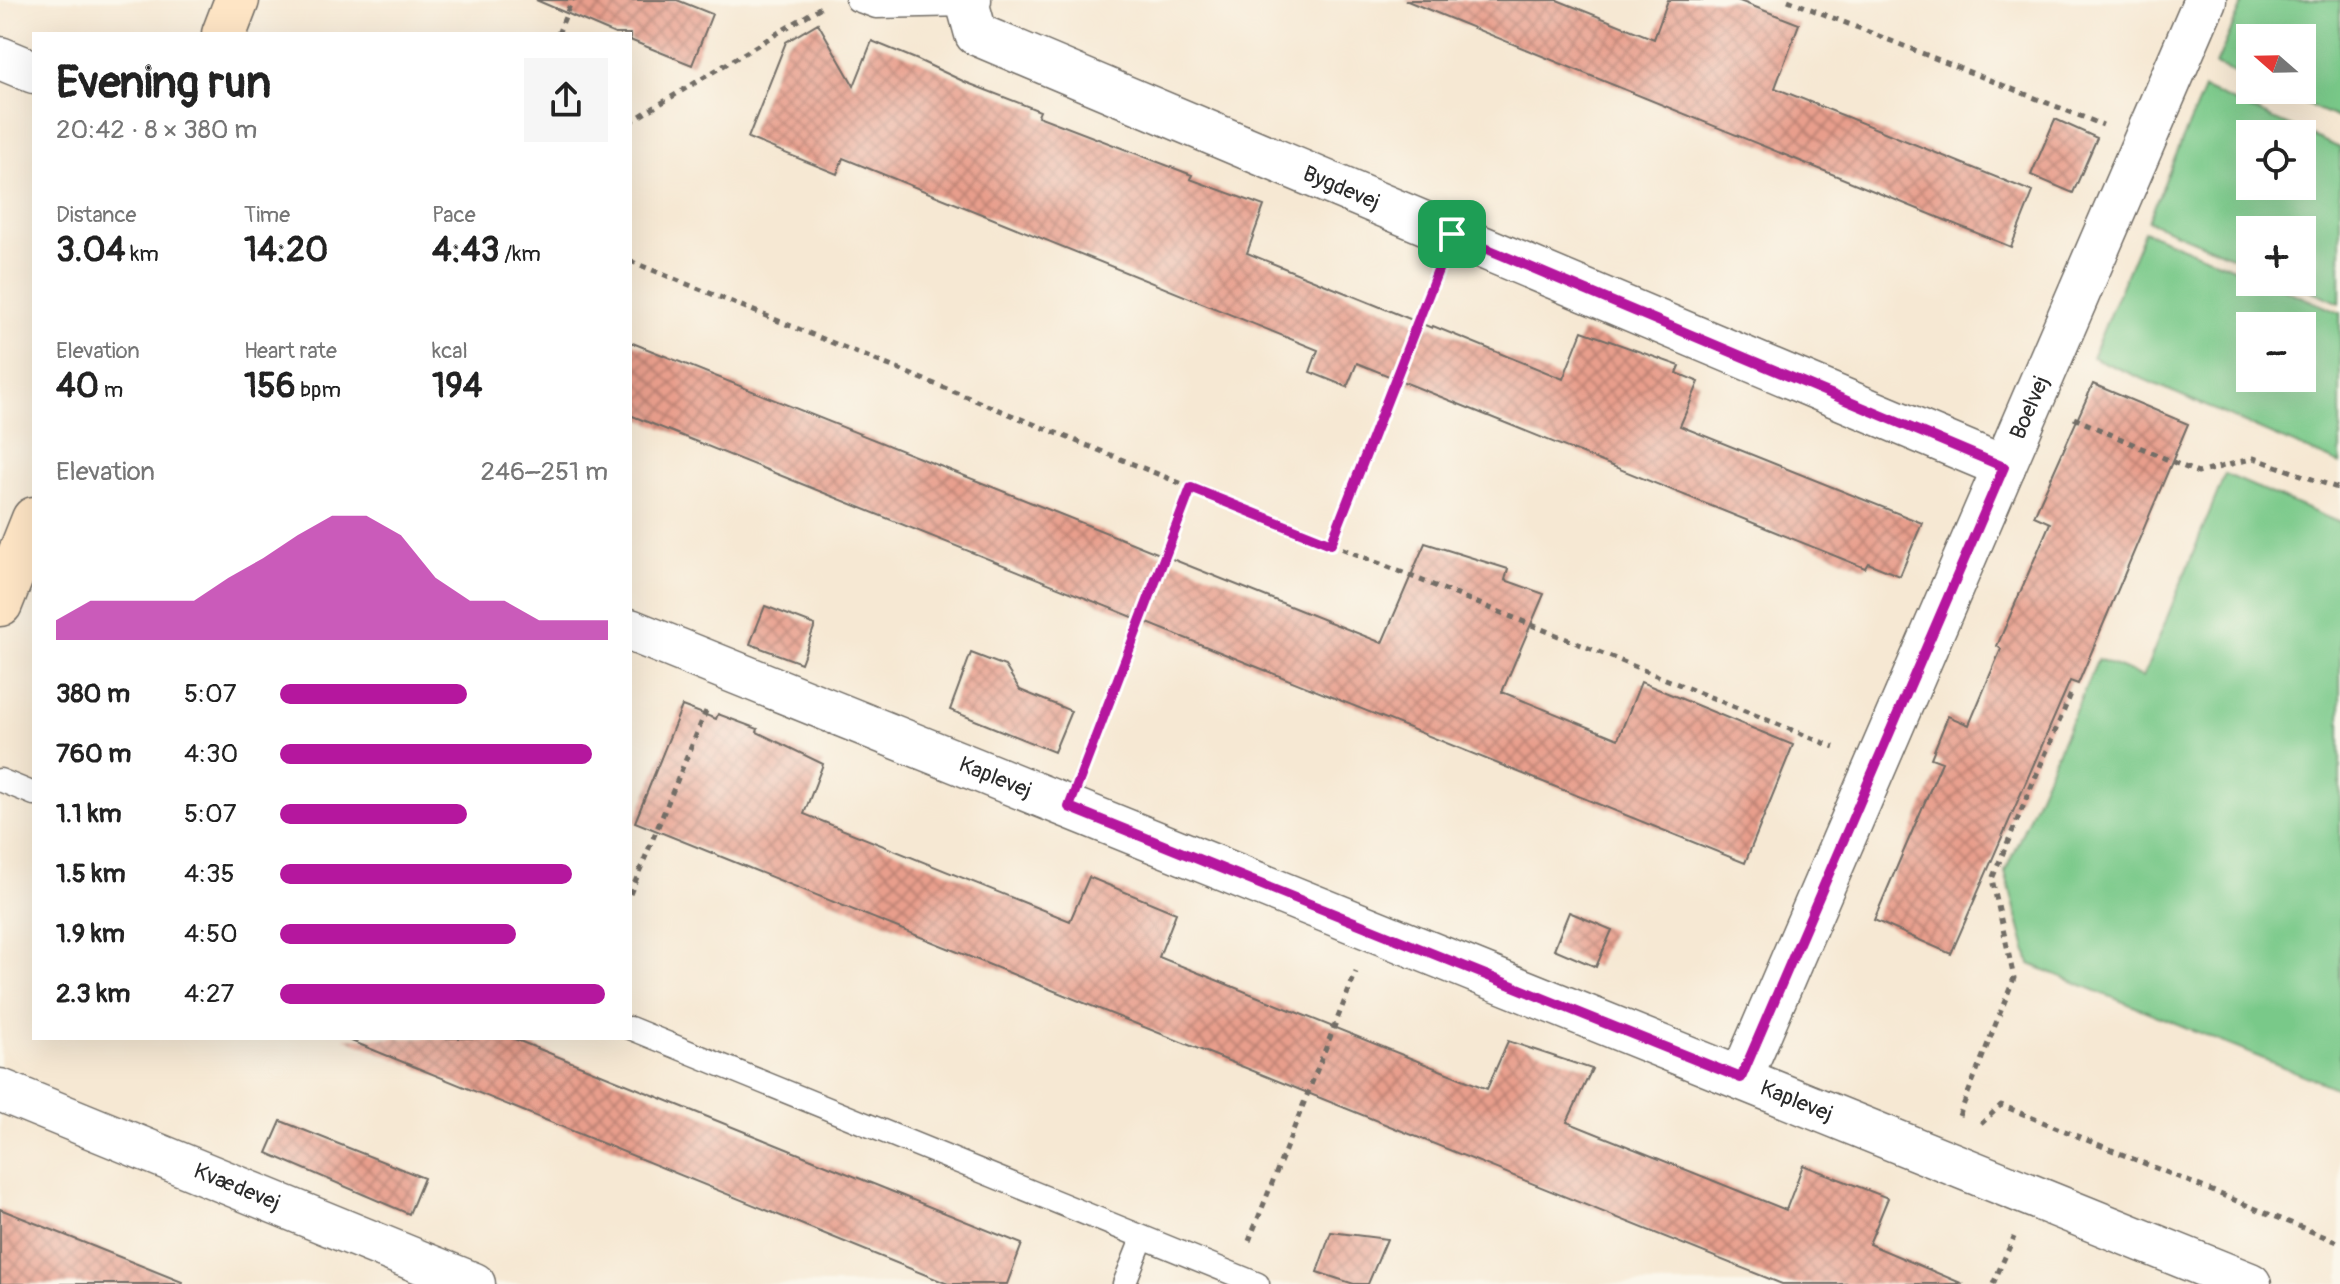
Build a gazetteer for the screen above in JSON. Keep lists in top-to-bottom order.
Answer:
{
  "streets": {
    "street": [
      "Bygdevej",
      "Boelvej",
      "Kaplevej",
      "Kvædevej"
    ]
  },
  "crossings": [
    ["Bygdevej", "Boelvej"],
    ["Boelvej", "Kaplevej"]
  ],
  "north": "left",
  "page": {
    "map_buttons": ["+", "−"],
    "heading": ["Evening run", "20:42 · 8 × 380 m"],
    "stats": [
      ["Distance", "3.04 km"],
      ["Time", "14:20"],
      ["Pace", "4:43 /km"],
      ["Elevation", "40 m"],
      ["Heart rate", "156 bpm"],
      ["kcal", "194"]
    ],
    "chart": ["Elevation", "246–251 m"],
    "list": [
      {
        "name": "380 m",
        "note": "5:07"
      },
      {
        "name": "760 m",
        "note": "4:30"
      },
      {
        "name": "1.1 km",
        "note": "5:07"
      },
      {
        "name": "1.5 km",
        "note": "4:35"
      },
      {
        "name": "1.9 km",
        "note": "4:50"
      },
      {
        "name": "2.3 km",
        "note": "4:27"
      }
    ]
  }
}
